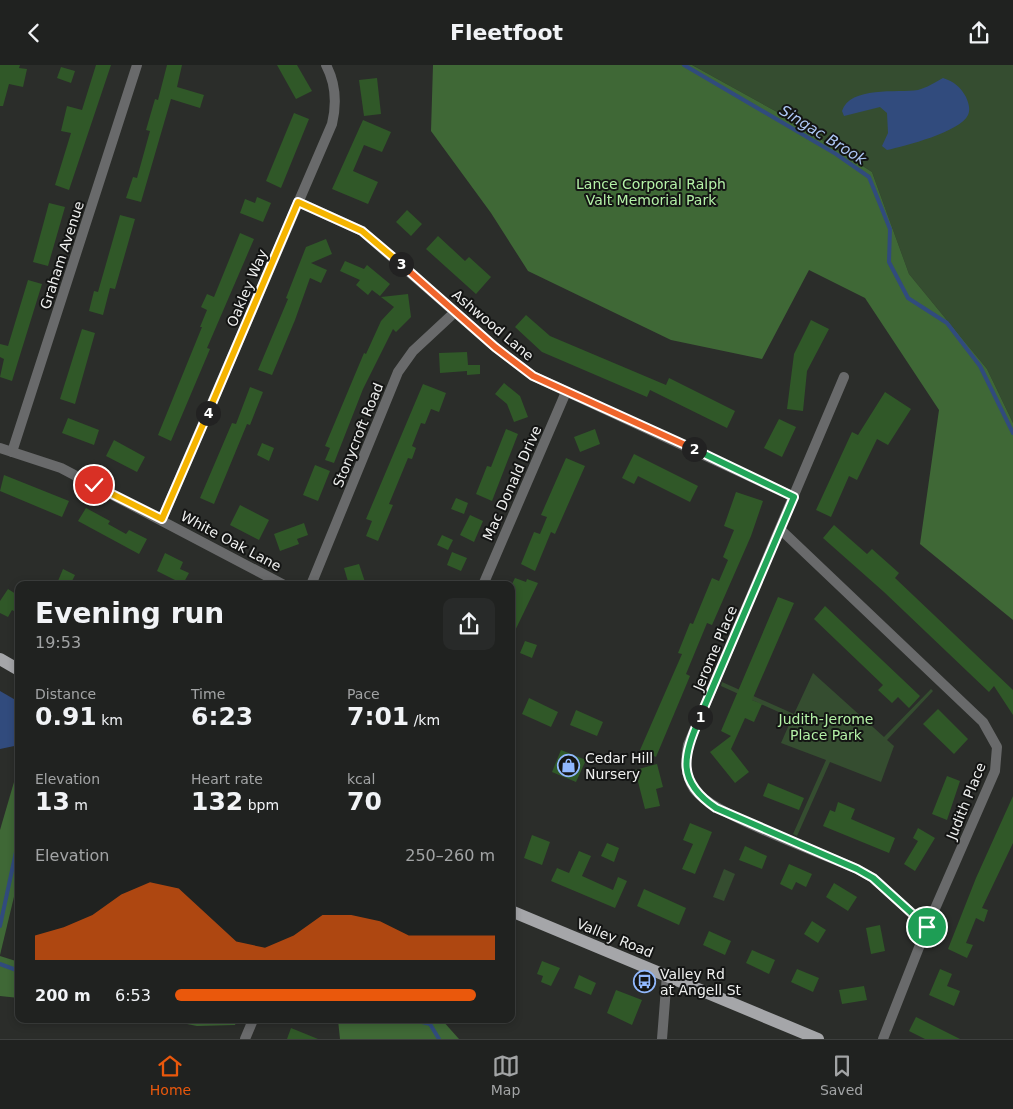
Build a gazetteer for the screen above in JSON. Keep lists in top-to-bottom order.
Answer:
{
  "streets": {
    "main road": ["Valley Road"],
    "street": [
      "Graham Avenue",
      "Oakley Way",
      "Ashwood Lane",
      "Stonycroft Road",
      "Mac Donald Drive",
      "White Oak Lane",
      "Jerome Place",
      "Judith Place"
    ]
  },
  "crossings": [
    ["Graham Avenue", "White Oak Lane"],
    ["Oakley Way", "Ashwood Lane"],
    ["Oakley Way", "White Oak Lane"],
    ["Ashwood Lane", "Stonycroft Road"],
    ["Ashwood Lane", "Mac Donald Drive"],
    ["Ashwood Lane", "Jerome Place"],
    ["Jerome Place", "Judith Place"]
  ],
  "water": ["Singac Brook"],
  "parks": ["Lance Corporal Ralph Valt Memorial Park", "Judith-Jerome Place Park"],
  "places": {
    "shop": ["Cedar Hill Nursery"],
    "bus stop": ["Valley Rd at Angell St"]
  },
  "page": {
    "header": "Fleetfoot",
    "pins": [
      "3",
      "4",
      "2",
      "1"
    ],
    "heading": ["Evening run", "19:53"],
    "stats": [
      ["Distance", "0.91 km"],
      ["Time", "6:23"],
      ["Pace", "7:01 /km"],
      ["Elevation", "13 m"],
      ["Heart rate", "132 bpm"],
      ["kcal", "70"]
    ],
    "chart": ["Elevation", "250–260 m"],
    "list": [
      {
        "name": "200 m",
        "note": "6:53"
      }
    ],
    "tabs": ["Home", "Map", "Saved"]
  }
}
